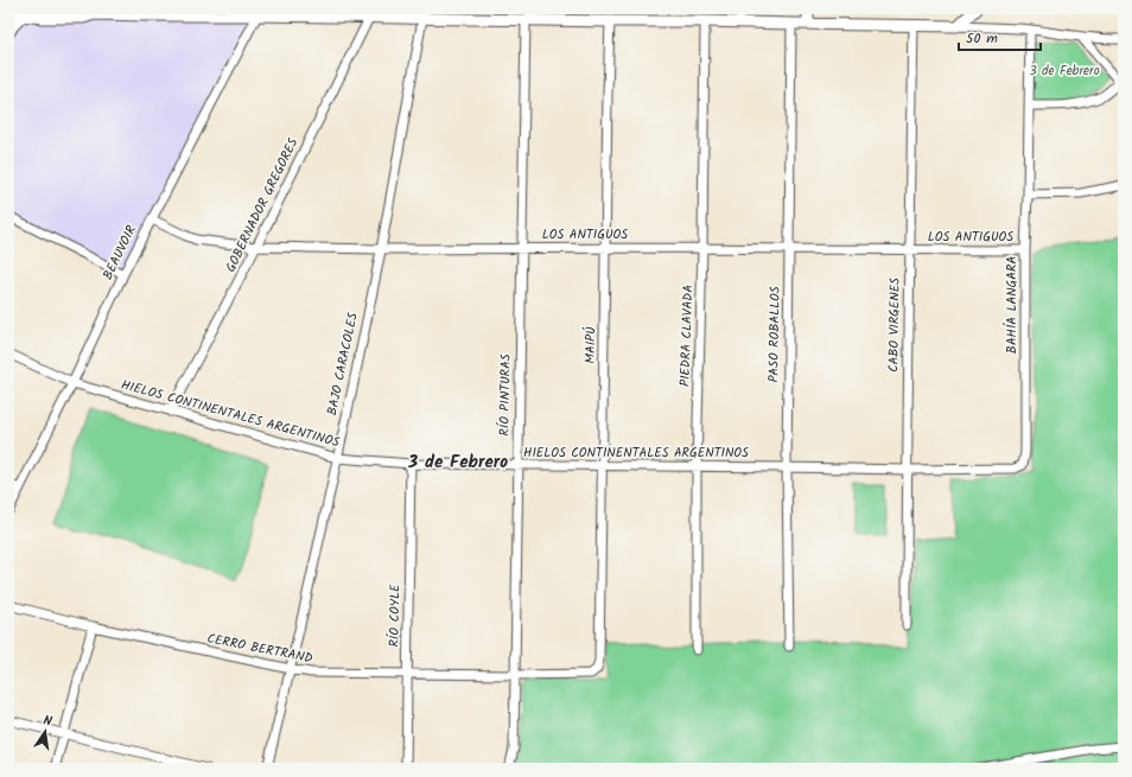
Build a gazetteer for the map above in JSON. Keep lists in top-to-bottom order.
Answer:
{
  "streets": {
    "street": [
      "GOBERNADOR GREGORES",
      "LOS ANTIGUOS",
      "BEAUVOIR",
      "BAHÍA LANGARA",
      "CABO VIRGENES",
      "PASO ROBALLOS",
      "PIEDRA CLAVADA",
      "MAIPÚ",
      "BAJO CARACOLES",
      "RÍO PINTURAS",
      "HIELOS CONTINENTALES ARGENTINOS",
      "RÍO COYLE",
      "CERRO BERTRAND"
    ]
  },
  "crossings": [
    ["GOBERNADOR GREGORES", "LOS ANTIGUOS"],
    ["GOBERNADOR GREGORES", "HIELOS CONTINENTALES ARGENTINOS"],
    ["LOS ANTIGUOS", "BEAUVOIR"],
    ["LOS ANTIGUOS", "BAHÍA LANGARA"],
    ["LOS ANTIGUOS", "CABO VIRGENES"],
    ["LOS ANTIGUOS", "PASO ROBALLOS"],
    ["LOS ANTIGUOS", "PIEDRA CLAVADA"],
    ["LOS ANTIGUOS", "MAIPÚ"],
    ["LOS ANTIGUOS", "BAJO CARACOLES"],
    ["LOS ANTIGUOS", "RÍO PINTURAS"],
    ["BEAUVOIR", "HIELOS CONTINENTALES ARGENTINOS"],
    ["BAHÍA LANGARA", "HIELOS CONTINENTALES ARGENTINOS"],
    ["CABO VIRGENES", "HIELOS CONTINENTALES ARGENTINOS"],
    ["PASO ROBALLOS", "HIELOS CONTINENTALES ARGENTINOS"],
    ["PIEDRA CLAVADA", "HIELOS CONTINENTALES ARGENTINOS"],
    ["MAIPÚ", "HIELOS CONTINENTALES ARGENTINOS"],
    ["MAIPÚ", "CERRO BERTRAND"],
    ["BAJO CARACOLES", "HIELOS CONTINENTALES ARGENTINOS"],
    ["BAJO CARACOLES", "CERRO BERTRAND"],
    ["RÍO PINTURAS", "HIELOS CONTINENTALES ARGENTINOS"],
    ["RÍO PINTURAS", "CERRO BERTRAND"],
    ["HIELOS CONTINENTALES ARGENTINOS", "RÍO COYLE"],
    ["RÍO COYLE", "CERRO BERTRAND"]
  ],
  "districts": ["3 de Febrero"],
  "parks": ["3 de Febrero"],
  "scale_bar": "50 m",
  "north": "top"
}
